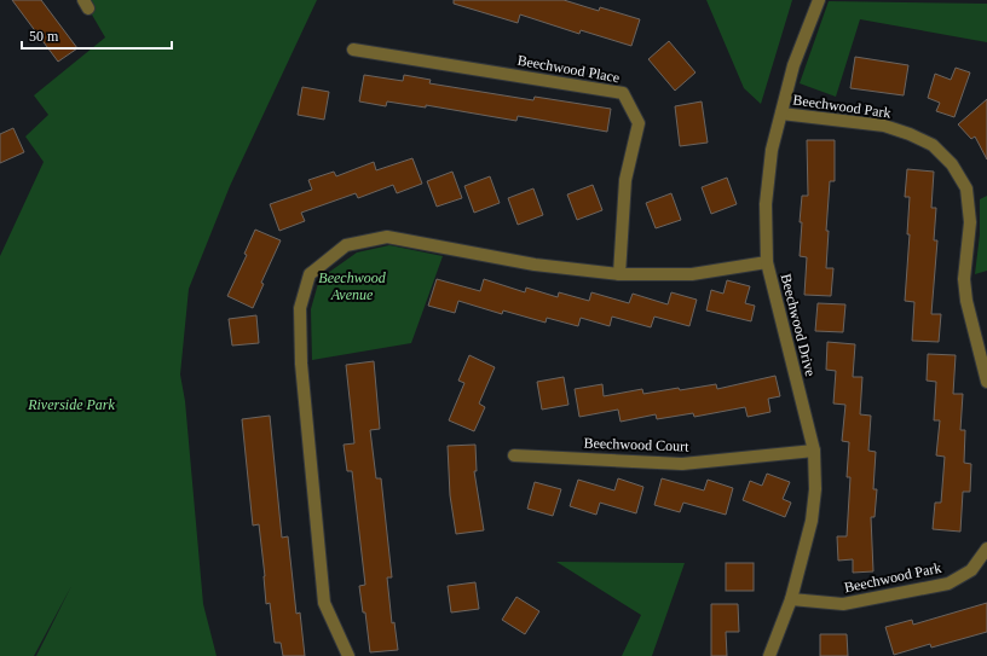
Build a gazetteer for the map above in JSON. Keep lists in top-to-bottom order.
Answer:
{
  "streets": {
    "street": [
      "Beechwood Place",
      "Beechwood Park",
      "Beechwood Drive",
      "Beechwood Court"
    ]
  },
  "crossings": [
    ["Beechwood Park", "Beechwood Drive"],
    ["Beechwood Drive", "Beechwood Court"]
  ],
  "parks": ["Beechwood Avenue", "Riverside Park"],
  "scale_bar": "50 m"
}
